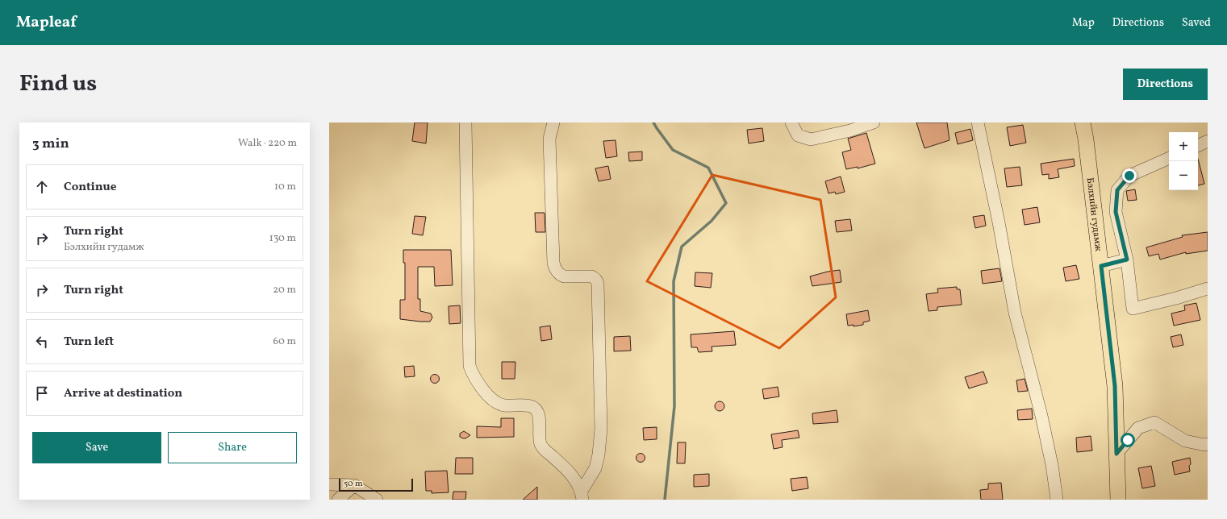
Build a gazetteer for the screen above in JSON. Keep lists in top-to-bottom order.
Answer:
{
  "streets": {
    "main road": ["Бэлхийн гудамж"]
  },
  "scale_bar": "50 m",
  "page": {
    "header": "Mapleaf",
    "nav": ["Map", "Directions", "Saved"],
    "title": "Find us",
    "buttons": [
      "Directions",
      ["Save", "Share"]
    ],
    "heading": ["3 min", "Walk · 220 m"],
    "map_buttons": ["+", "−"],
    "list": [
      ["Continue", "10 m"],
      ["Turn right", "Бэлхийн гудамж", "130 m"],
      ["Turn right", "20 m"],
      ["Turn left", "60 m"],
      "Arrive at destination"
    ],
    "scale": "50 m"
  }
}
